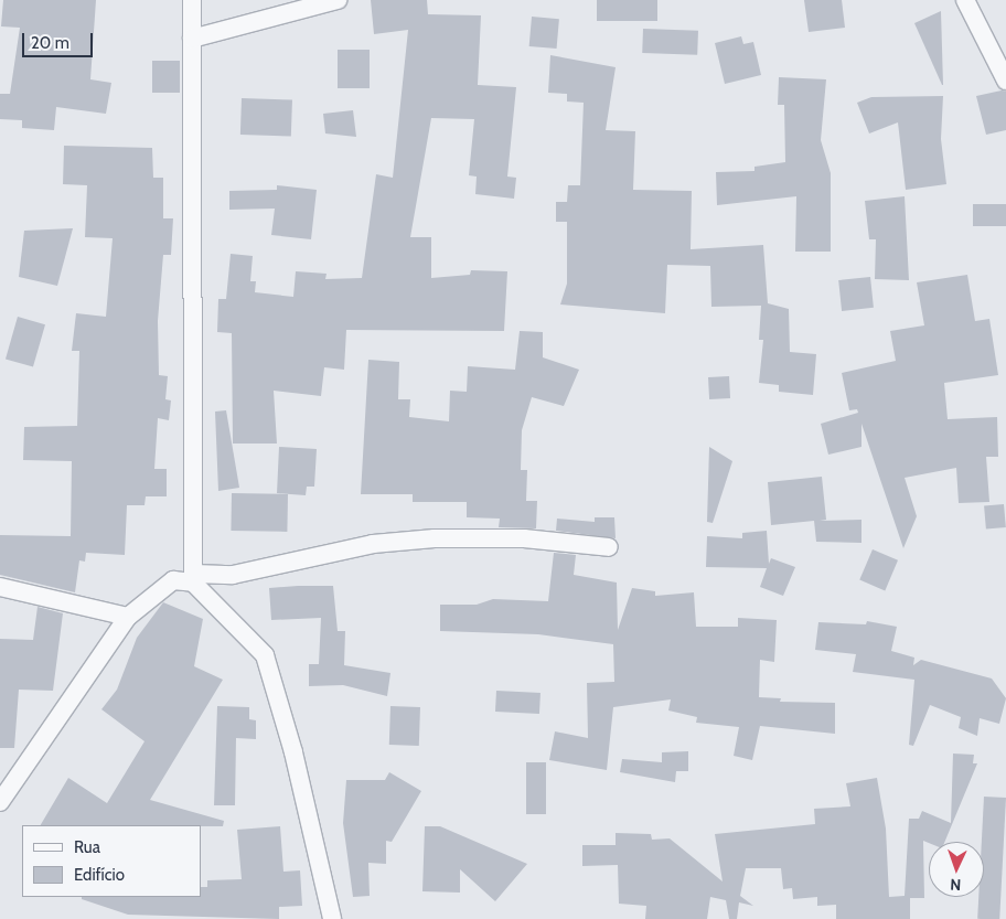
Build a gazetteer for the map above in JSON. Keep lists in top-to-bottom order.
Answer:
{
  "legend": ["Rua", "Edifício"],
  "scale_bar": "20 m",
  "north": "bottom"
}
